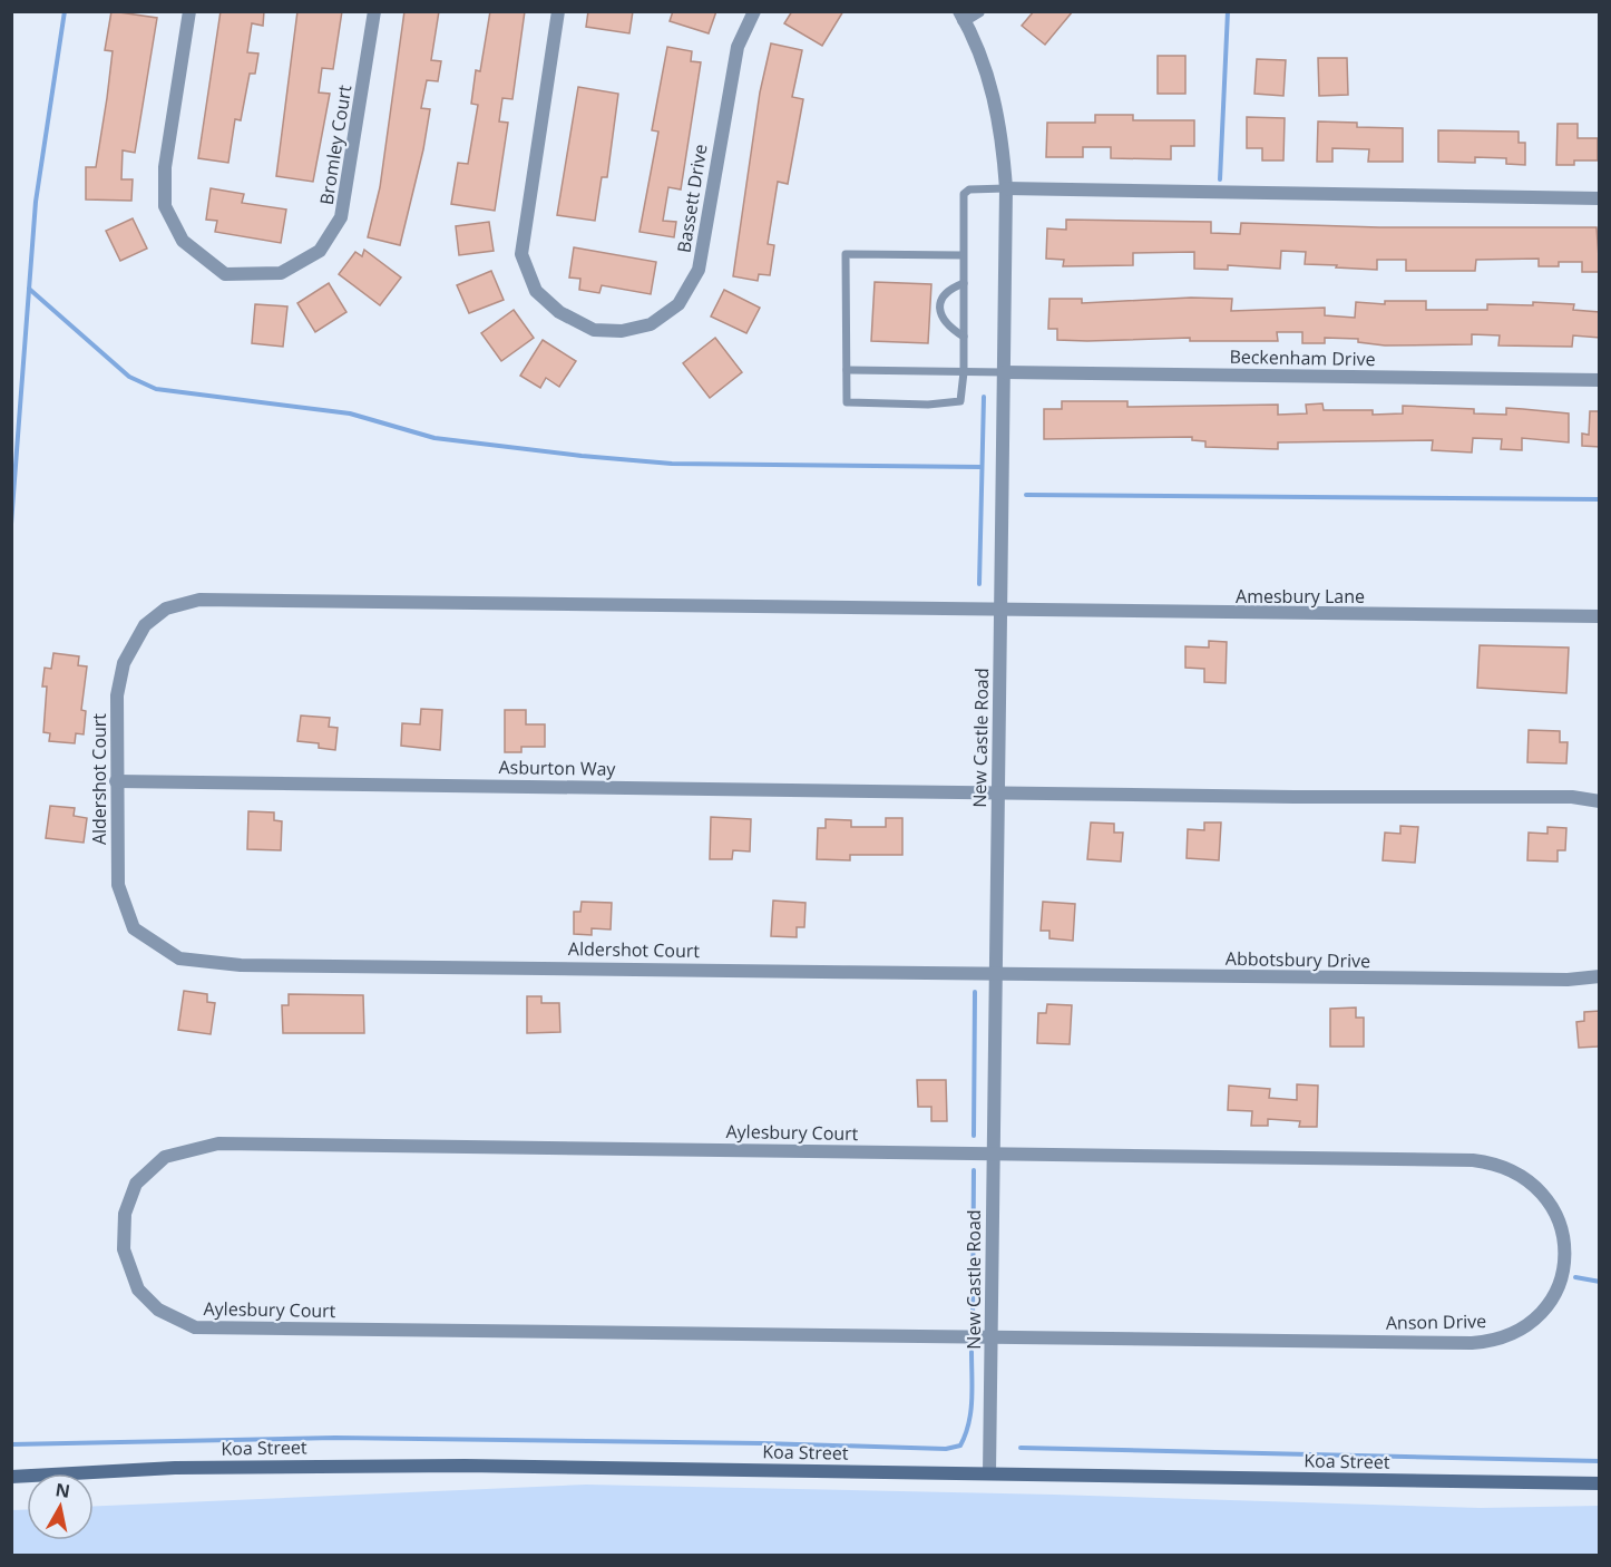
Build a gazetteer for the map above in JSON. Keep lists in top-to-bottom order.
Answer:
{
  "streets": {
    "main road": ["Koa Street"],
    "street": [
      "Bromley Court",
      "Bassett Drive",
      "Beckenham Drive",
      "Amesbury Lane",
      "New Castle Road",
      "Asburton Way",
      "Aldershot Court",
      "Abbotsbury Drive",
      "Aylesbury Court",
      "Anson Drive"
    ]
  },
  "crossings": [
    ["Beckenham Drive", "New Castle Road"],
    ["Amesbury Lane", "New Castle Road"],
    ["Amesbury Lane", "Aldershot Court"],
    ["New Castle Road", "Asburton Way"],
    ["New Castle Road", "Aldershot Court"],
    ["New Castle Road", "Abbotsbury Drive"],
    ["New Castle Road", "Aylesbury Court"],
    ["New Castle Road", "Anson Drive"],
    ["New Castle Road", "Koa Street"],
    ["Asburton Way", "Aldershot Court"],
    ["Aldershot Court", "Abbotsbury Drive"],
    ["Aylesbury Court", "Anson Drive"]
  ],
  "north": "top"
}
